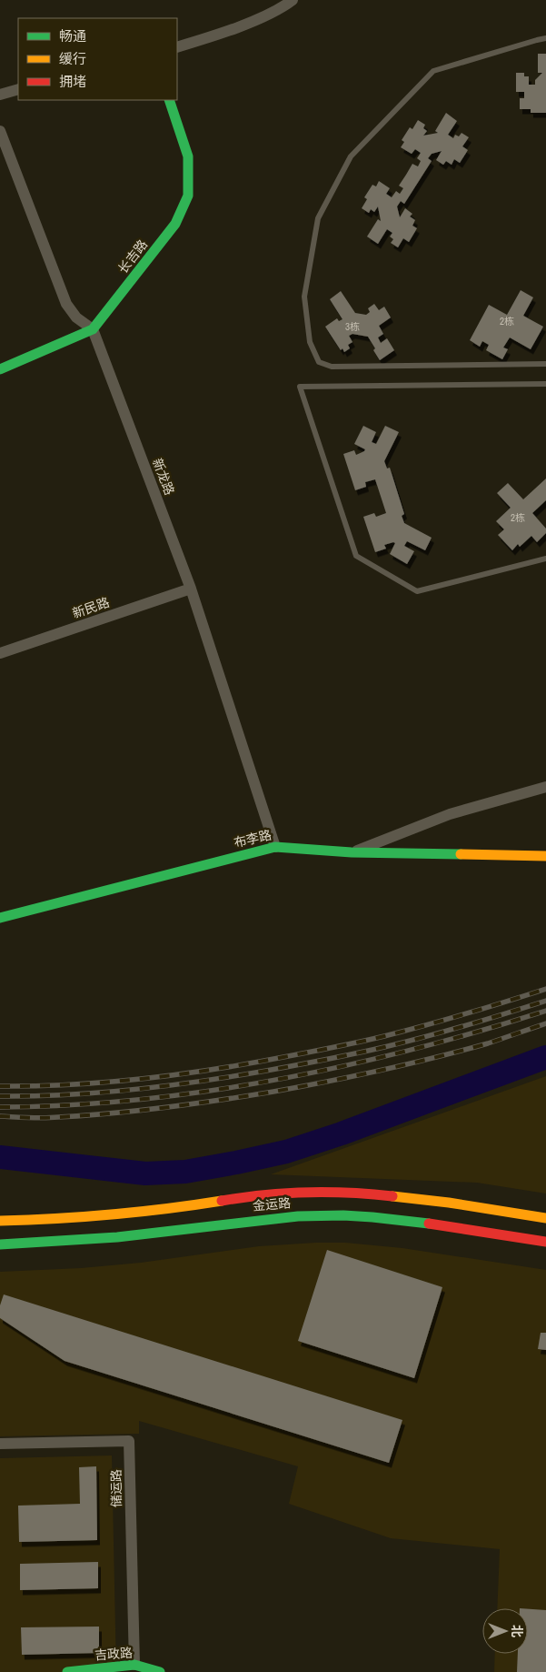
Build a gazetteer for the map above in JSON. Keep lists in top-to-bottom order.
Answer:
{
  "streets": {
    "main road": [
      "长吉路",
      "布李路",
      "金运路",
      "吉政路"
    ],
    "street": ["新龙路", "新民路", "储运路"]
  },
  "crossings": [
    ["长吉路", "新龙路"],
    ["新龙路", "新民路"],
    ["新龙路", "布李路"],
    ["储运路", "吉政路"]
  ],
  "house_numbers": ["2栋", "3栋", "2栋"],
  "legend": ["畅通", "缓行", "拥堵"],
  "north": "right"
}
